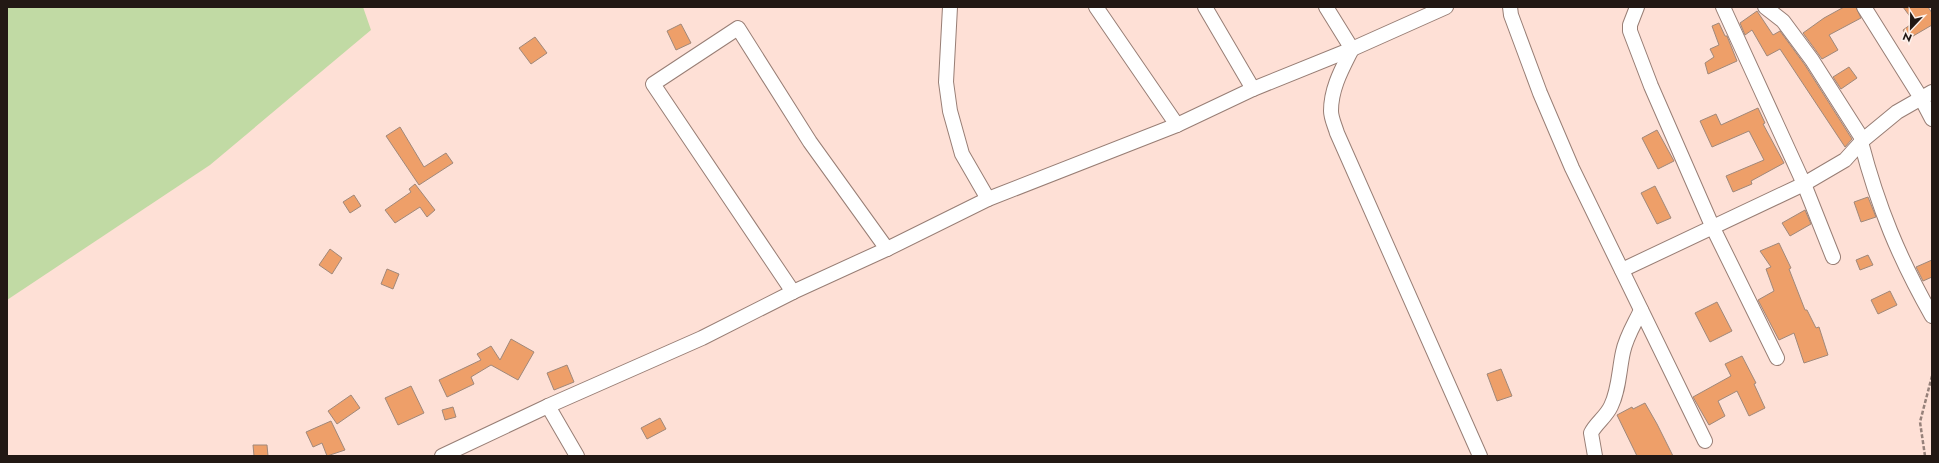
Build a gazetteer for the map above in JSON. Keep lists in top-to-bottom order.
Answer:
{
  "north": "bottom"
}
